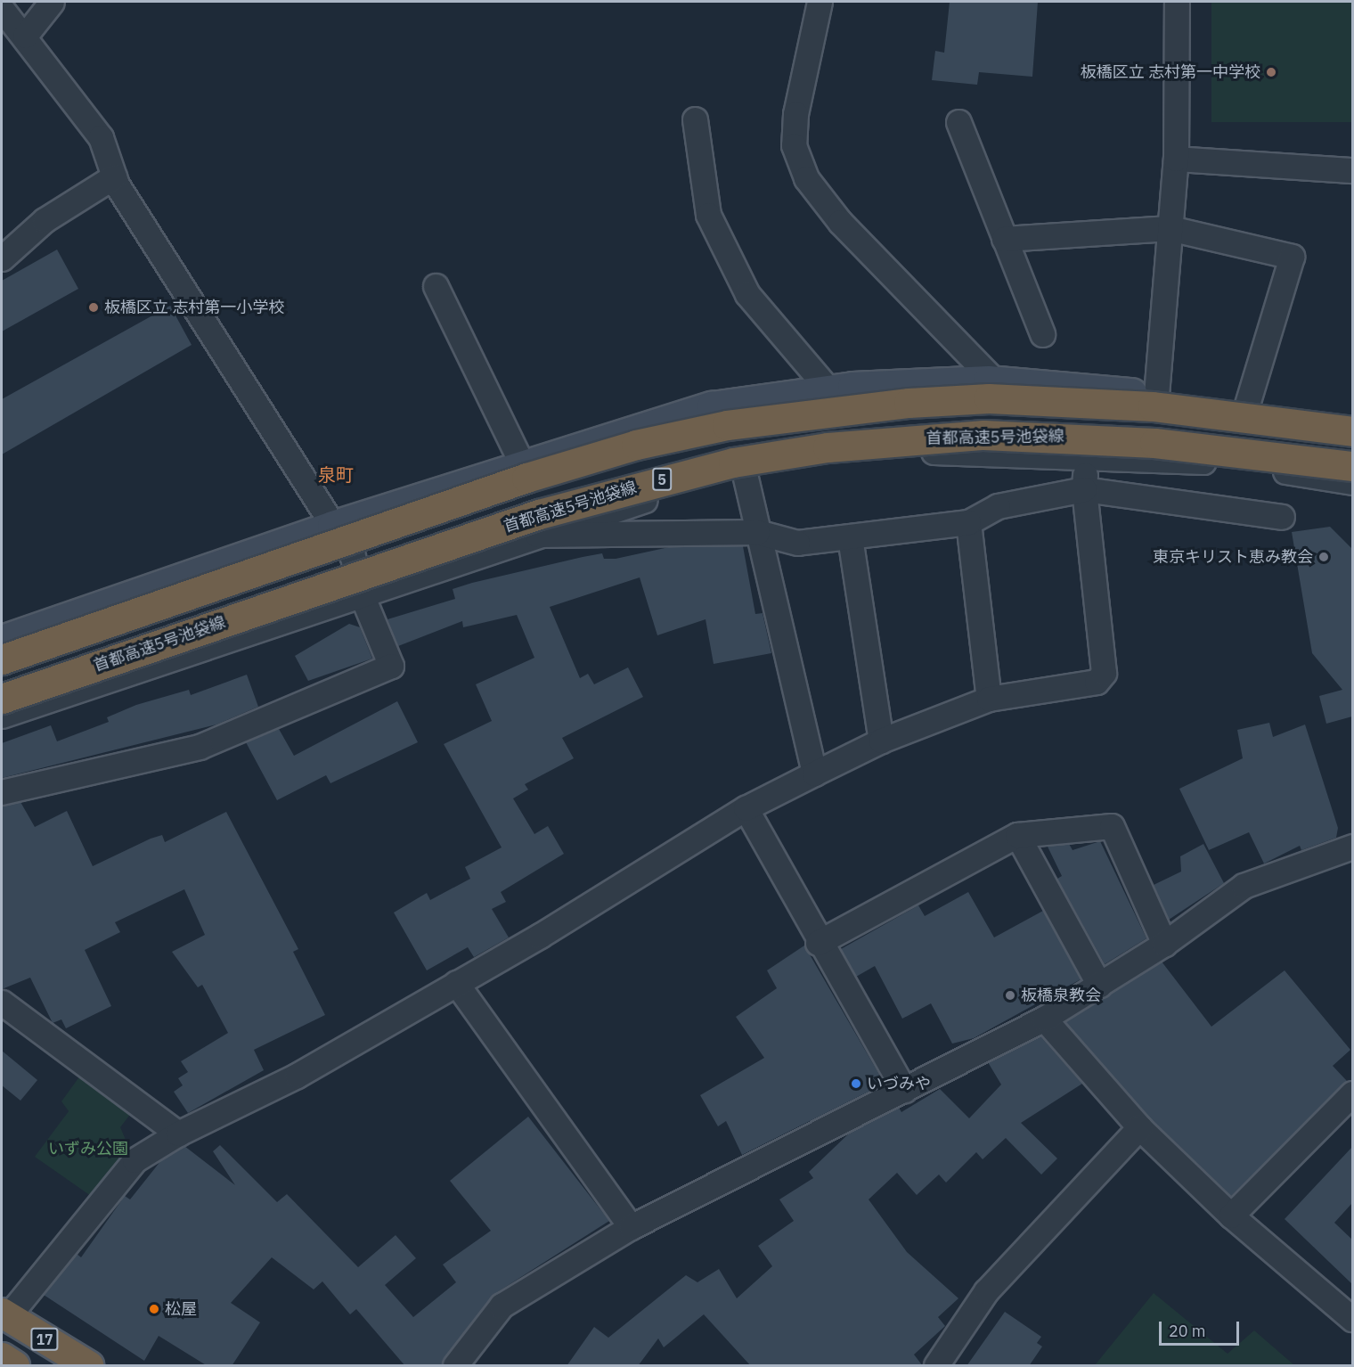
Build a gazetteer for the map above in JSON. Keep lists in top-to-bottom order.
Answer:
{
  "streets": {
    "highway": ["首都高速5号池袋線", "5", "17"]
  },
  "districts": ["泉町"],
  "parks": ["いずみ公園"],
  "places": [
    "板橋区立 志村第一中学校",
    "板橋区立 志村第一小学校",
    "東京キリスト恵み教会",
    "板橋泉教会",
    "いづみや",
    "松屋"
  ],
  "scale_bar": "20 m"
}
